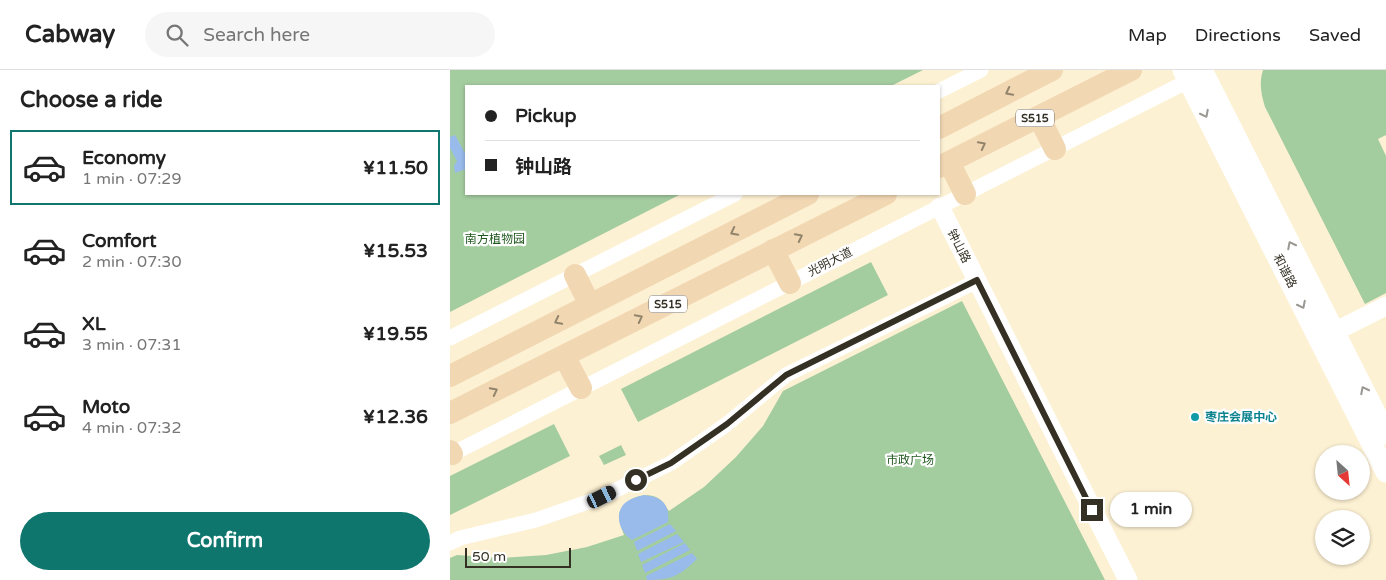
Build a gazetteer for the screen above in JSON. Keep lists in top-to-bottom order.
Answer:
{
  "streets": {
    "main road": ["S515", "和谐路"],
    "street": ["钟山路", "光明大道"]
  },
  "crossings": [
    ["钟山路", "光明大道"],
    ["光明大道", "和谐路"]
  ],
  "parks": ["南方植物园", "市政广场"],
  "places": ["枣庄会展中心"],
  "scale_bar": "50 m",
  "north": "bottom right",
  "page": {
    "header": "Cabway",
    "search": "Search here",
    "nav": ["Map", "Directions", "Saved"],
    "heading": "Choose a ride",
    "banner": ["Pickup", "钟山路"],
    "list": [
      {
        "name": "Economy",
        "note": "1 min · 07:29",
        "value": "¥11.50"
      },
      {
        "name": "Comfort",
        "note": "2 min · 07:30",
        "value": "¥15.53"
      },
      {
        "name": "XL",
        "note": "3 min · 07:31",
        "value": "¥19.55"
      },
      {
        "name": "Moto",
        "note": "4 min · 07:32",
        "value": "¥12.36"
      }
    ],
    "bubble": "1 min",
    "buttons": "Confirm",
    "scale": "50 m"
  }
}
